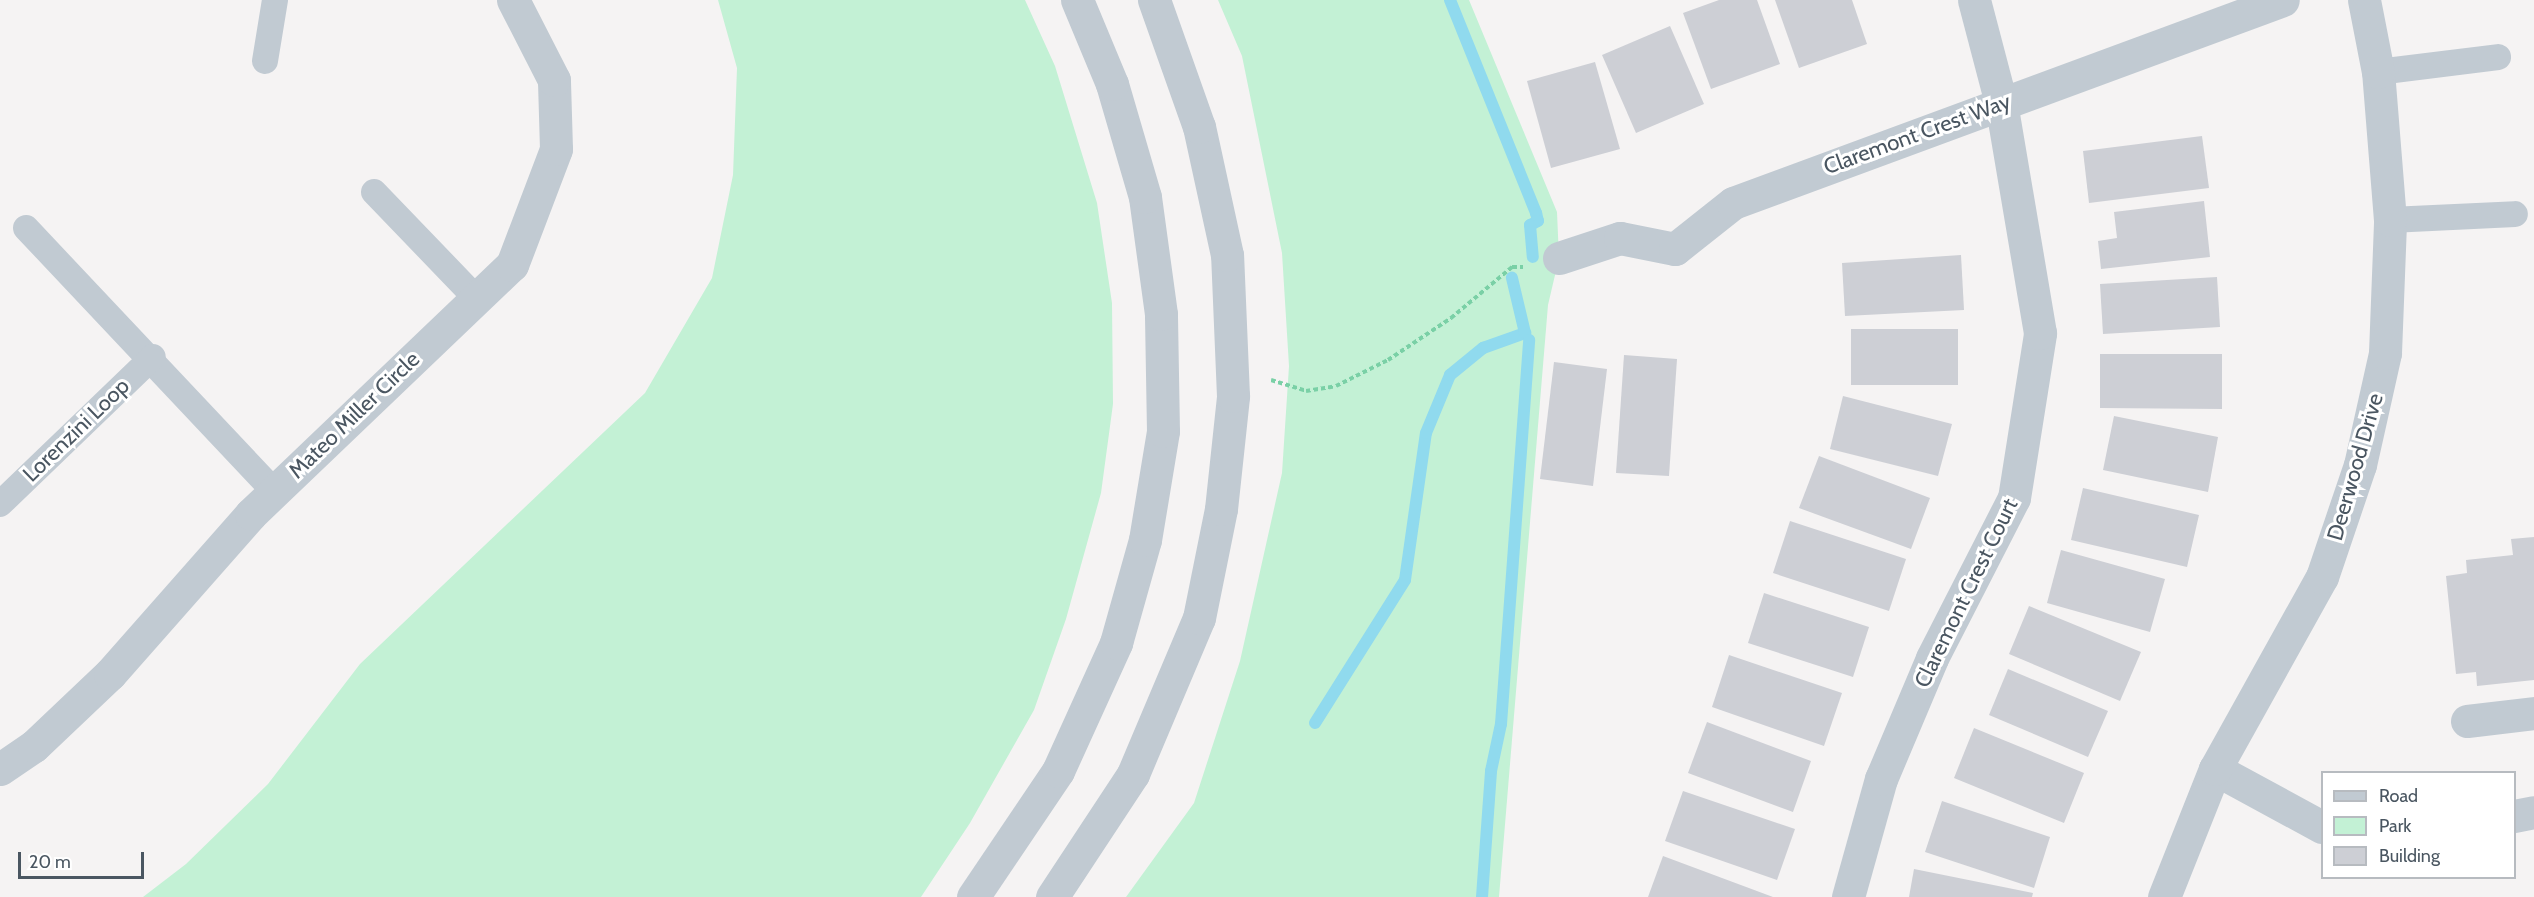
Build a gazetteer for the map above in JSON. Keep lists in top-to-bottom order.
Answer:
{
  "streets": {
    "street": [
      "Claremont Crest Way",
      "Mateo Miller Circle",
      "Deerwood Drive",
      "Claremont Crest Court"
    ],
    "lane": ["Lorenzini Loop"]
  },
  "crossings": [
    ["Claremont Crest Way", "Claremont Crest Court"]
  ],
  "legend": ["Road", "Park", "Building"],
  "scale_bar": "20 m"
}
